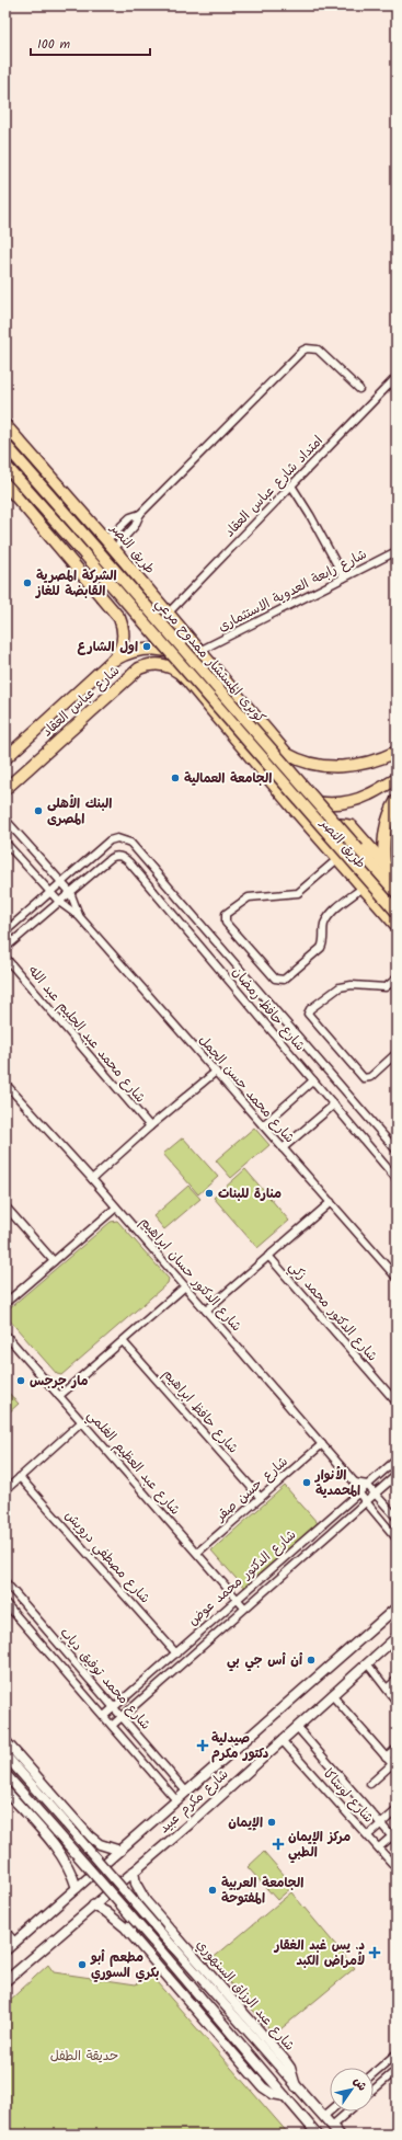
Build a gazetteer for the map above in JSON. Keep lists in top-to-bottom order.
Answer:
{
  "streets": {
    "main road": ["طريق النصر", "كوبرى المستشار ممدوح مرعي", "شارع عباس العقاد"],
    "street": [
      "امتداد شارع عباس العقاد",
      "شارع رابعة العدوية الاستثمارى",
      "شارع حافظ رمضان",
      "شارع محمد عبد الحليم عبد الله",
      "شارع محمد حسن الجمل",
      "شارع الدكتور حسان ابراهيم",
      "شارع الدكتور محمد زكي",
      "شارع حافظ ابراهيم",
      "شارع عبد العظيم الغلمي",
      "شارع حسن صقر",
      "شارع مصطفي درويش",
      "شارع الدكتور محمد عوض",
      "شارع محمد توفيق دياب",
      "شارع لوساكا",
      "شارع مكرم عبيد",
      "شارع عبد الرزاق السنهوري"
    ]
  },
  "crossings": [
    ["امتداد شارع عباس العقاد", "طريق النصر"],
    ["طريق النصر", "شارع رابعة العدوية الاستثمارى"],
    ["طريق النصر", "شارع عباس العقاد"],
    ["شارع حافظ رمضان", "شارع محمد حسن الجمل"],
    ["شارع الدكتور حسان ابراهيم", "شارع حسن صقر"],
    ["شارع الدكتور حسان ابراهيم", "شارع الدكتور محمد عوض"],
    ["شارع حافظ ابراهيم", "شارع حسن صقر"],
    ["شارع عبد العظيم الغلمي", "شارع حسن صقر"],
    ["شارع عبد العظيم الغلمي", "شارع الدكتور محمد عوض"],
    ["شارع مصطفي درويش", "شارع الدكتور محمد عوض"],
    ["شارع الدكتور محمد عوض", "شارع محمد توفيق دياب"],
    ["شارع محمد توفيق دياب", "شارع مكرم عبيد"],
    ["شارع لوساكا", "شارع مكرم عبيد"],
    ["شارع مكرم عبيد", "شارع عبد الرزاق السنهوري"]
  ],
  "parks": ["حديقة الطفل"],
  "places": {
    "other": [
      "الشركة المصرية القابضة للغاز",
      "اول الشارع",
      "الجامعة العمالية",
      "البنك الأهلى المصرى",
      "منارة للبنات",
      "مار جرجس",
      "الأنوار المحمدية",
      "أن أس جي بي",
      "الإيمان",
      "الجامعة العربية المفتوحة",
      "مطعم أبو بكري السوري"
    ],
    "health": ["صيدلية دكتور مكرم", "مركز الإيمان الطبي", "د. يس غبد الغقار لأمراض الكبد"]
  },
  "scale_bar": "100 m",
  "north": "top right"
}
